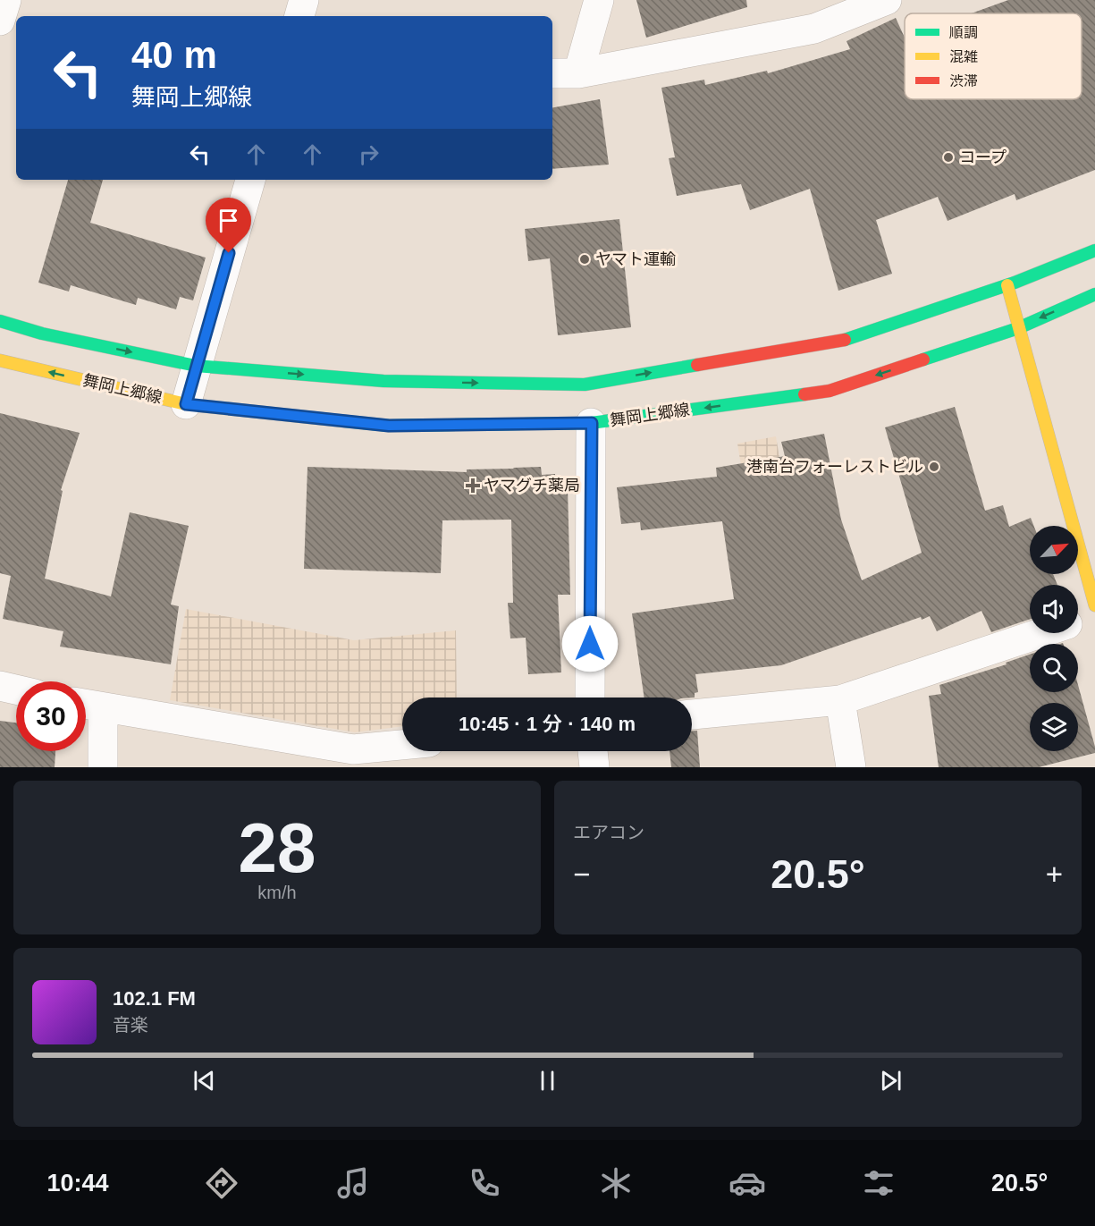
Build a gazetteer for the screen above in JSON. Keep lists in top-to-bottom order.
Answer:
{
  "streets": {
    "street": ["舞岡上郷線"]
  },
  "places": {
    "other": ["コープ", "ヤマト運輸", "港南台フォーレストビル"],
    "health": ["ヤマグチ薬局"]
  },
  "legend": ["順調", "混雑", "渋滞"],
  "north": "top right",
  "page": {
    "turn": ["40 m", "舞岡上郷線"],
    "limit": "30",
    "trip": "10:45 · 1 分 · 140 m",
    "tile": [
      ["28", "km/h"],
      "エアコン"
    ],
    "heat": ["−", "20.5°", "+"],
    "song": ["102.1 FM", "音楽"],
    "tabs": ["10:44", "20.5°"]
  }
}
